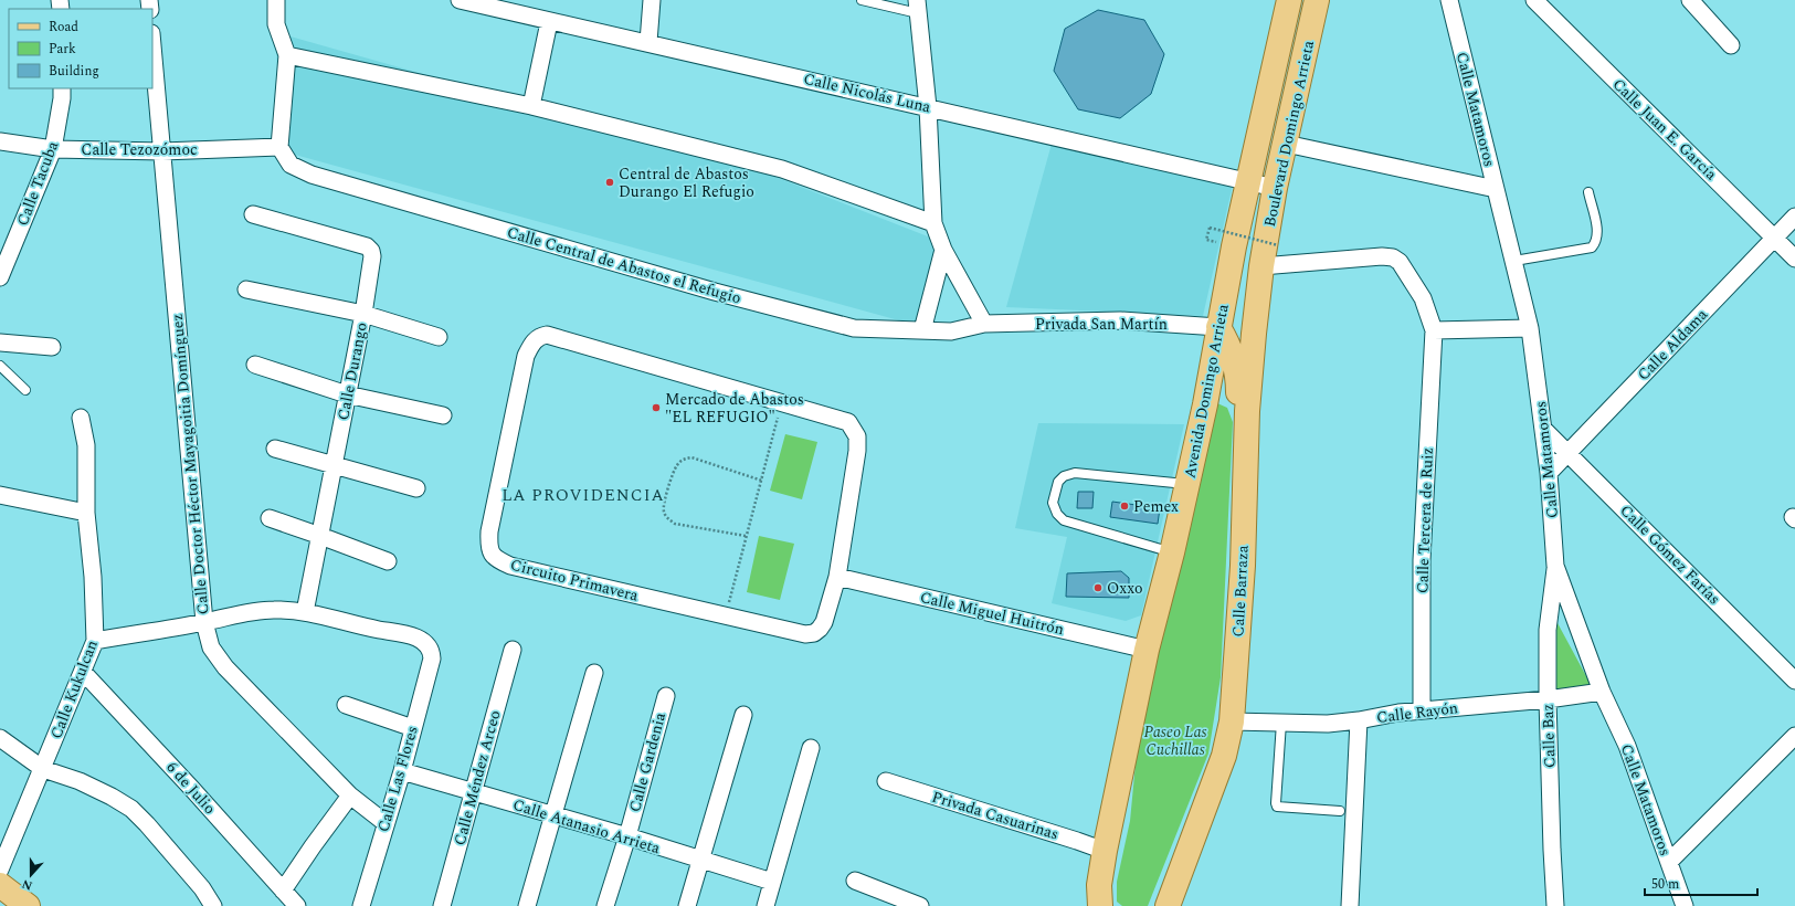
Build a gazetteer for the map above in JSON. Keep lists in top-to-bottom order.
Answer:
{
  "streets": {
    "main road": ["Boulevard Domingo Arrieta", "Avenida Domingo Arrieta", "Calle Barraza"],
    "street": [
      "Calle Nicolás Luna",
      "Calle Matamoros",
      "Calle Juan E. García",
      "Calle Tezozómoc",
      "Calle Tacuba",
      "Calle Central de Abastos el Refugio",
      "Privada San Martín",
      "Calle Aldama",
      "Calle Durango",
      "Calle Doctor Héctor Mayagoitia Domínguez",
      "Calle Tercera de Ruiz",
      "Calle Gómez Farías",
      "Circuito Primavera",
      "Calle Miguel Huitrón",
      "Calle Kukulcan",
      "Calle Rayón",
      "Calle Baz",
      "Calle Gardenia",
      "Calle Méndez Arceo",
      "Calle Las Flores",
      "6 de Julio",
      "Privada Casuarinas",
      "Calle Atanasio Arrieta"
    ]
  },
  "crossings": [
    ["Calle Nicolás Luna", "Boulevard Domingo Arrieta"],
    ["Calle Nicolás Luna", "Avenida Domingo Arrieta"],
    ["Calle Matamoros", "Calle Aldama"],
    ["Calle Matamoros", "Calle Gómez Farías"],
    ["Calle Matamoros", "Calle Rayón"],
    ["Calle Matamoros", "Calle Baz"],
    ["Calle Juan E. García", "Calle Aldama"],
    ["Boulevard Domingo Arrieta", "Calle Barraza"],
    ["Calle Tezozómoc", "Calle Tacuba"],
    ["Calle Tezozómoc", "Calle Central de Abastos el Refugio"],
    ["Calle Tezozómoc", "Calle Doctor Héctor Mayagoitia Domínguez"],
    ["Calle Central de Abastos el Refugio", "Privada San Martín"],
    ["Privada San Martín", "Avenida Domingo Arrieta"],
    ["Calle Aldama", "Calle Gómez Farías"],
    ["Calle Durango", "Calle Las Flores"],
    ["Avenida Domingo Arrieta", "Calle Miguel Huitrón"],
    ["Avenida Domingo Arrieta", "Privada Casuarinas"],
    ["Calle Doctor Héctor Mayagoitia Domínguez", "Calle Las Flores"],
    ["Calle Tercera de Ruiz", "Calle Rayón"],
    ["Circuito Primavera", "Calle Miguel Huitrón"],
    ["Calle Barraza", "Calle Rayón"],
    ["Calle Kukulcan", "6 de Julio"],
    ["Calle Rayón", "Calle Baz"],
    ["Calle Gardenia", "Calle Atanasio Arrieta"],
    ["Calle Méndez Arceo", "Calle Atanasio Arrieta"],
    ["Calle Las Flores", "Calle Atanasio Arrieta"]
  ],
  "districts": ["LA PROVIDENCIA"],
  "parks": ["Paseo Las Cuchillas"],
  "places": [
    "Central de Abastos Durango El Refugio",
    "Mercado de Abastos \"EL REFUGIO\"",
    "Pemex",
    "Oxxo"
  ],
  "legend": ["Road", "Park", "Building"],
  "scale_bar": "50 m",
  "north": "bottom"
}
